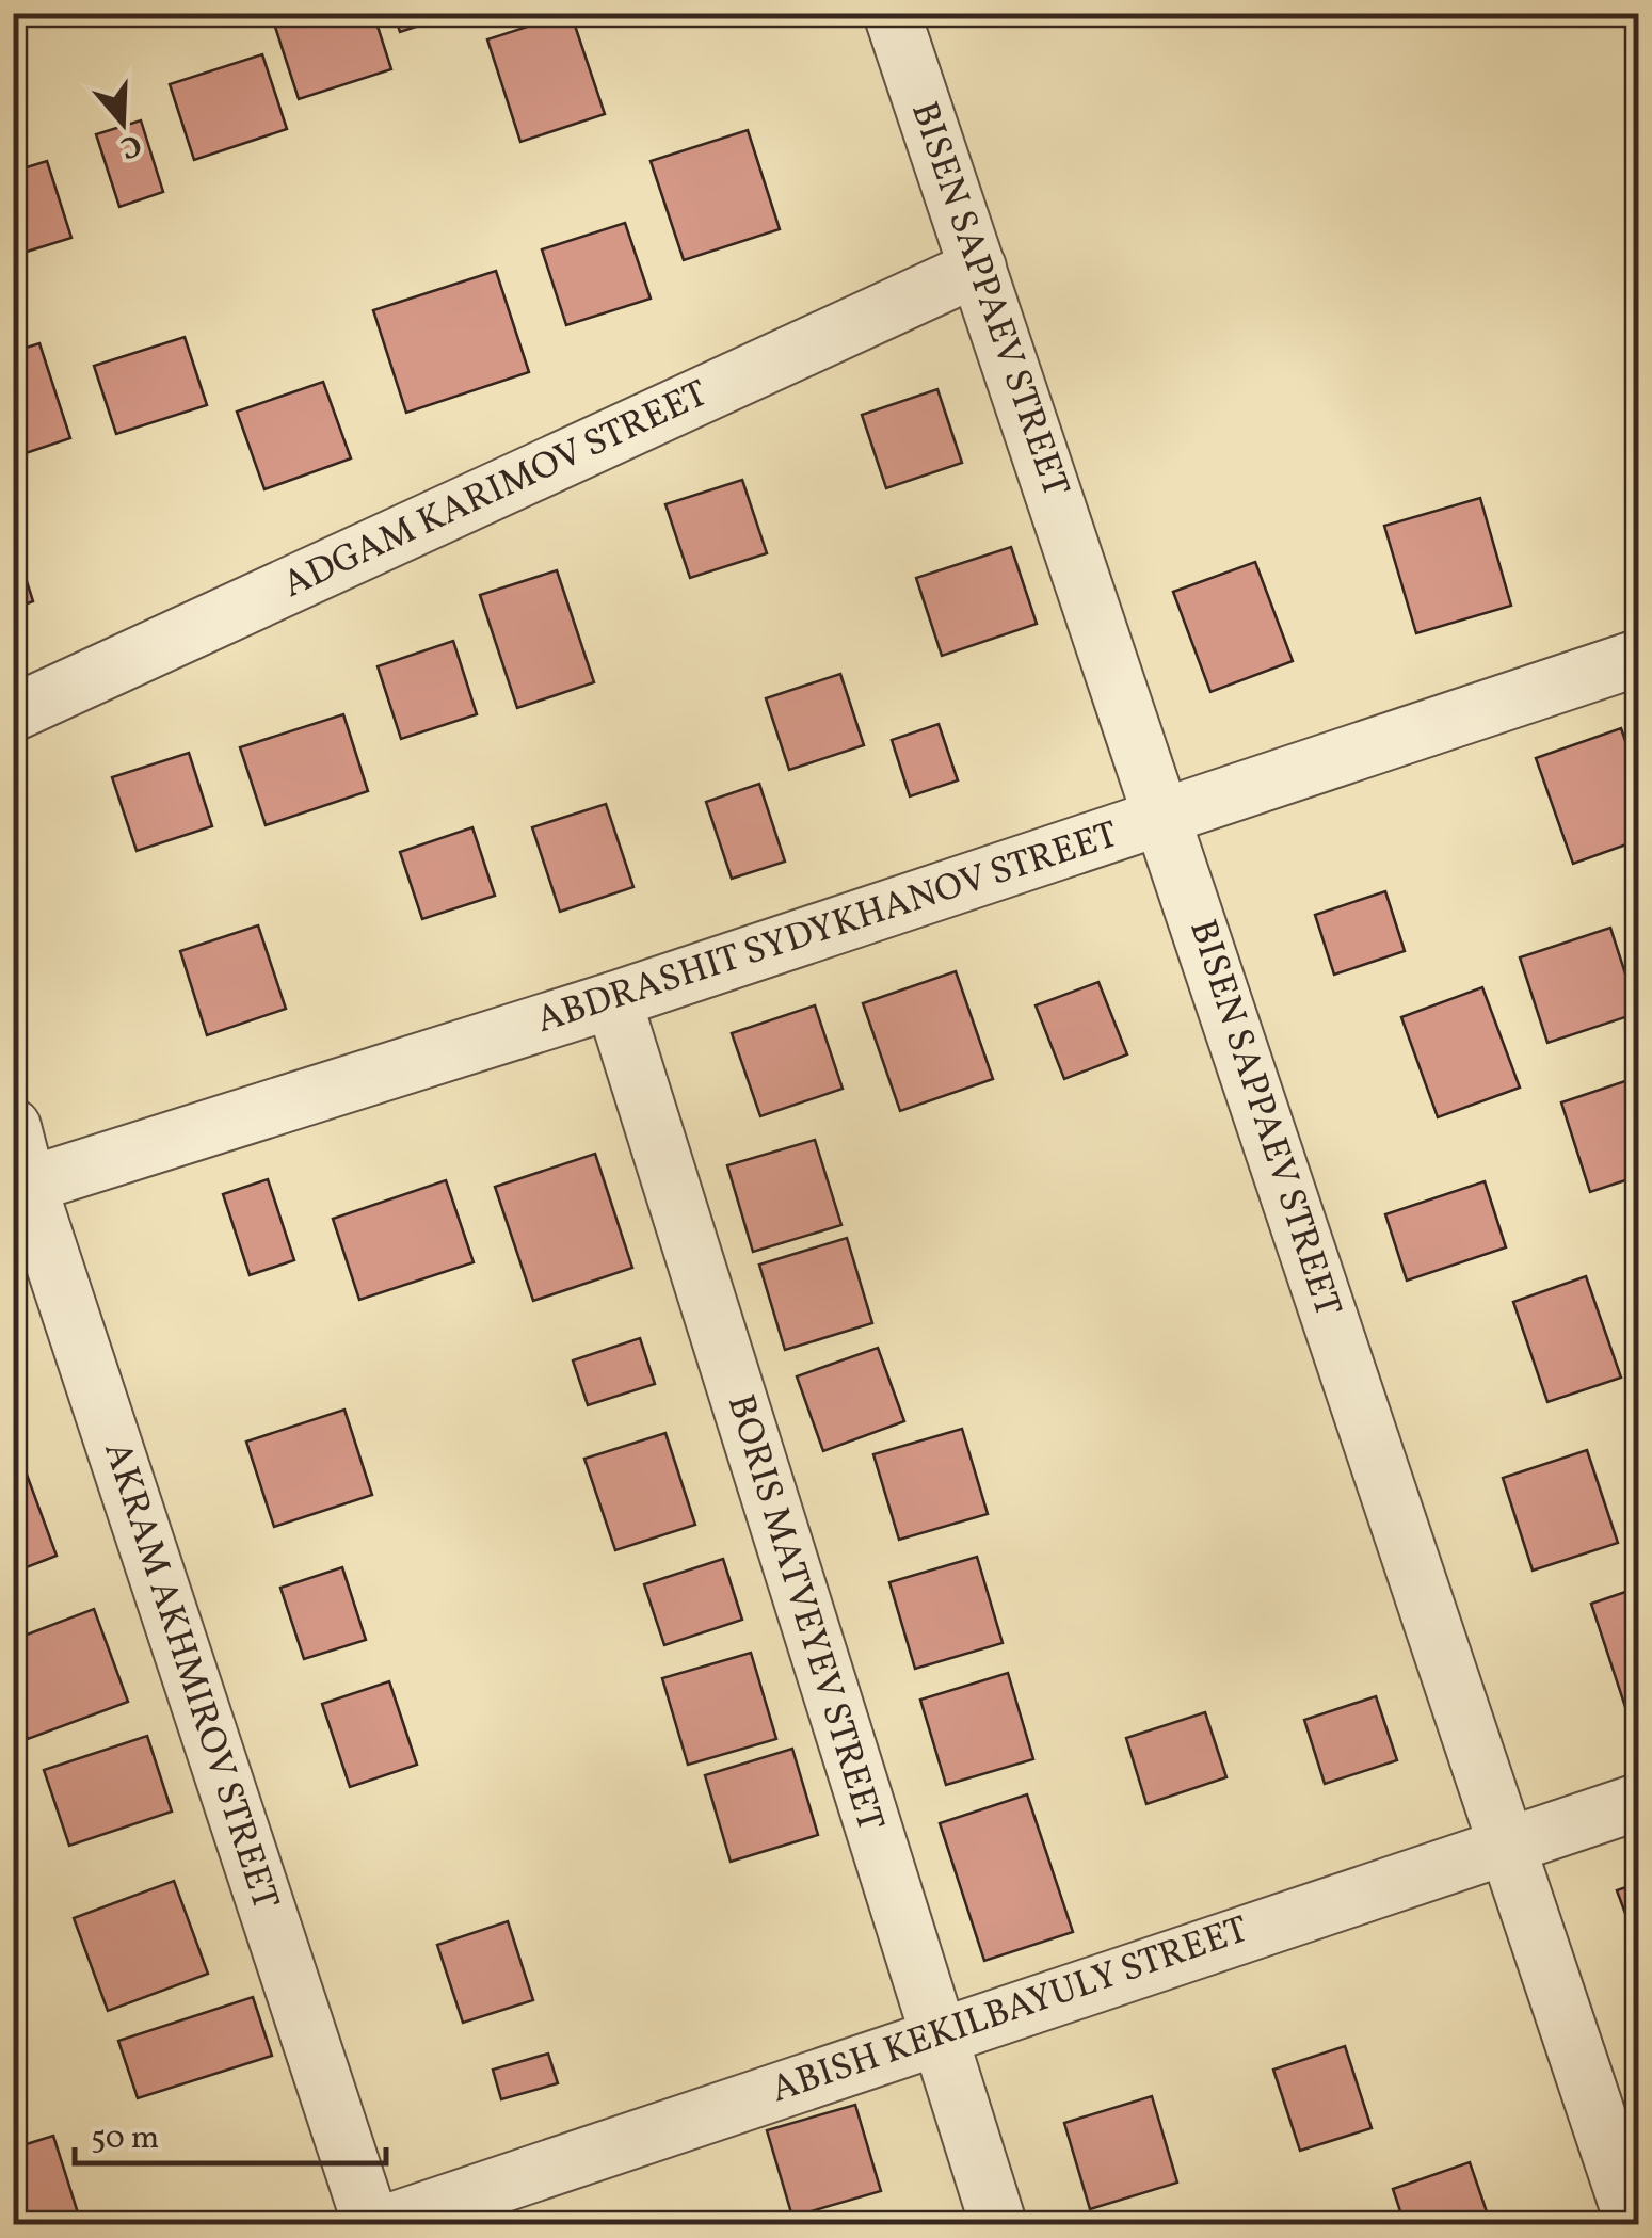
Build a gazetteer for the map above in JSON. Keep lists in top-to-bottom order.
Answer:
{
  "streets": {
    "street": [
      "BISEN SAPPAEV STREET",
      "ADGAM KARIMOV STREET",
      "ABDRASHIT SYDYKHANOV STREET",
      "BORIS MATVEYEV STREET",
      "AKRAM AKHMIROV STREET",
      "ABISH KEKILBAYULY STREET"
    ]
  },
  "crossings": [
    ["BISEN SAPPAEV STREET", "ADGAM KARIMOV STREET"],
    ["BISEN SAPPAEV STREET", "ABDRASHIT SYDYKHANOV STREET"],
    ["BISEN SAPPAEV STREET", "ABISH KEKILBAYULY STREET"],
    ["ABDRASHIT SYDYKHANOV STREET", "BORIS MATVEYEV STREET"],
    ["ABDRASHIT SYDYKHANOV STREET", "AKRAM AKHMIROV STREET"],
    ["BORIS MATVEYEV STREET", "ABISH KEKILBAYULY STREET"]
  ],
  "scale_bar": "50 m",
  "north": "bottom"
}
